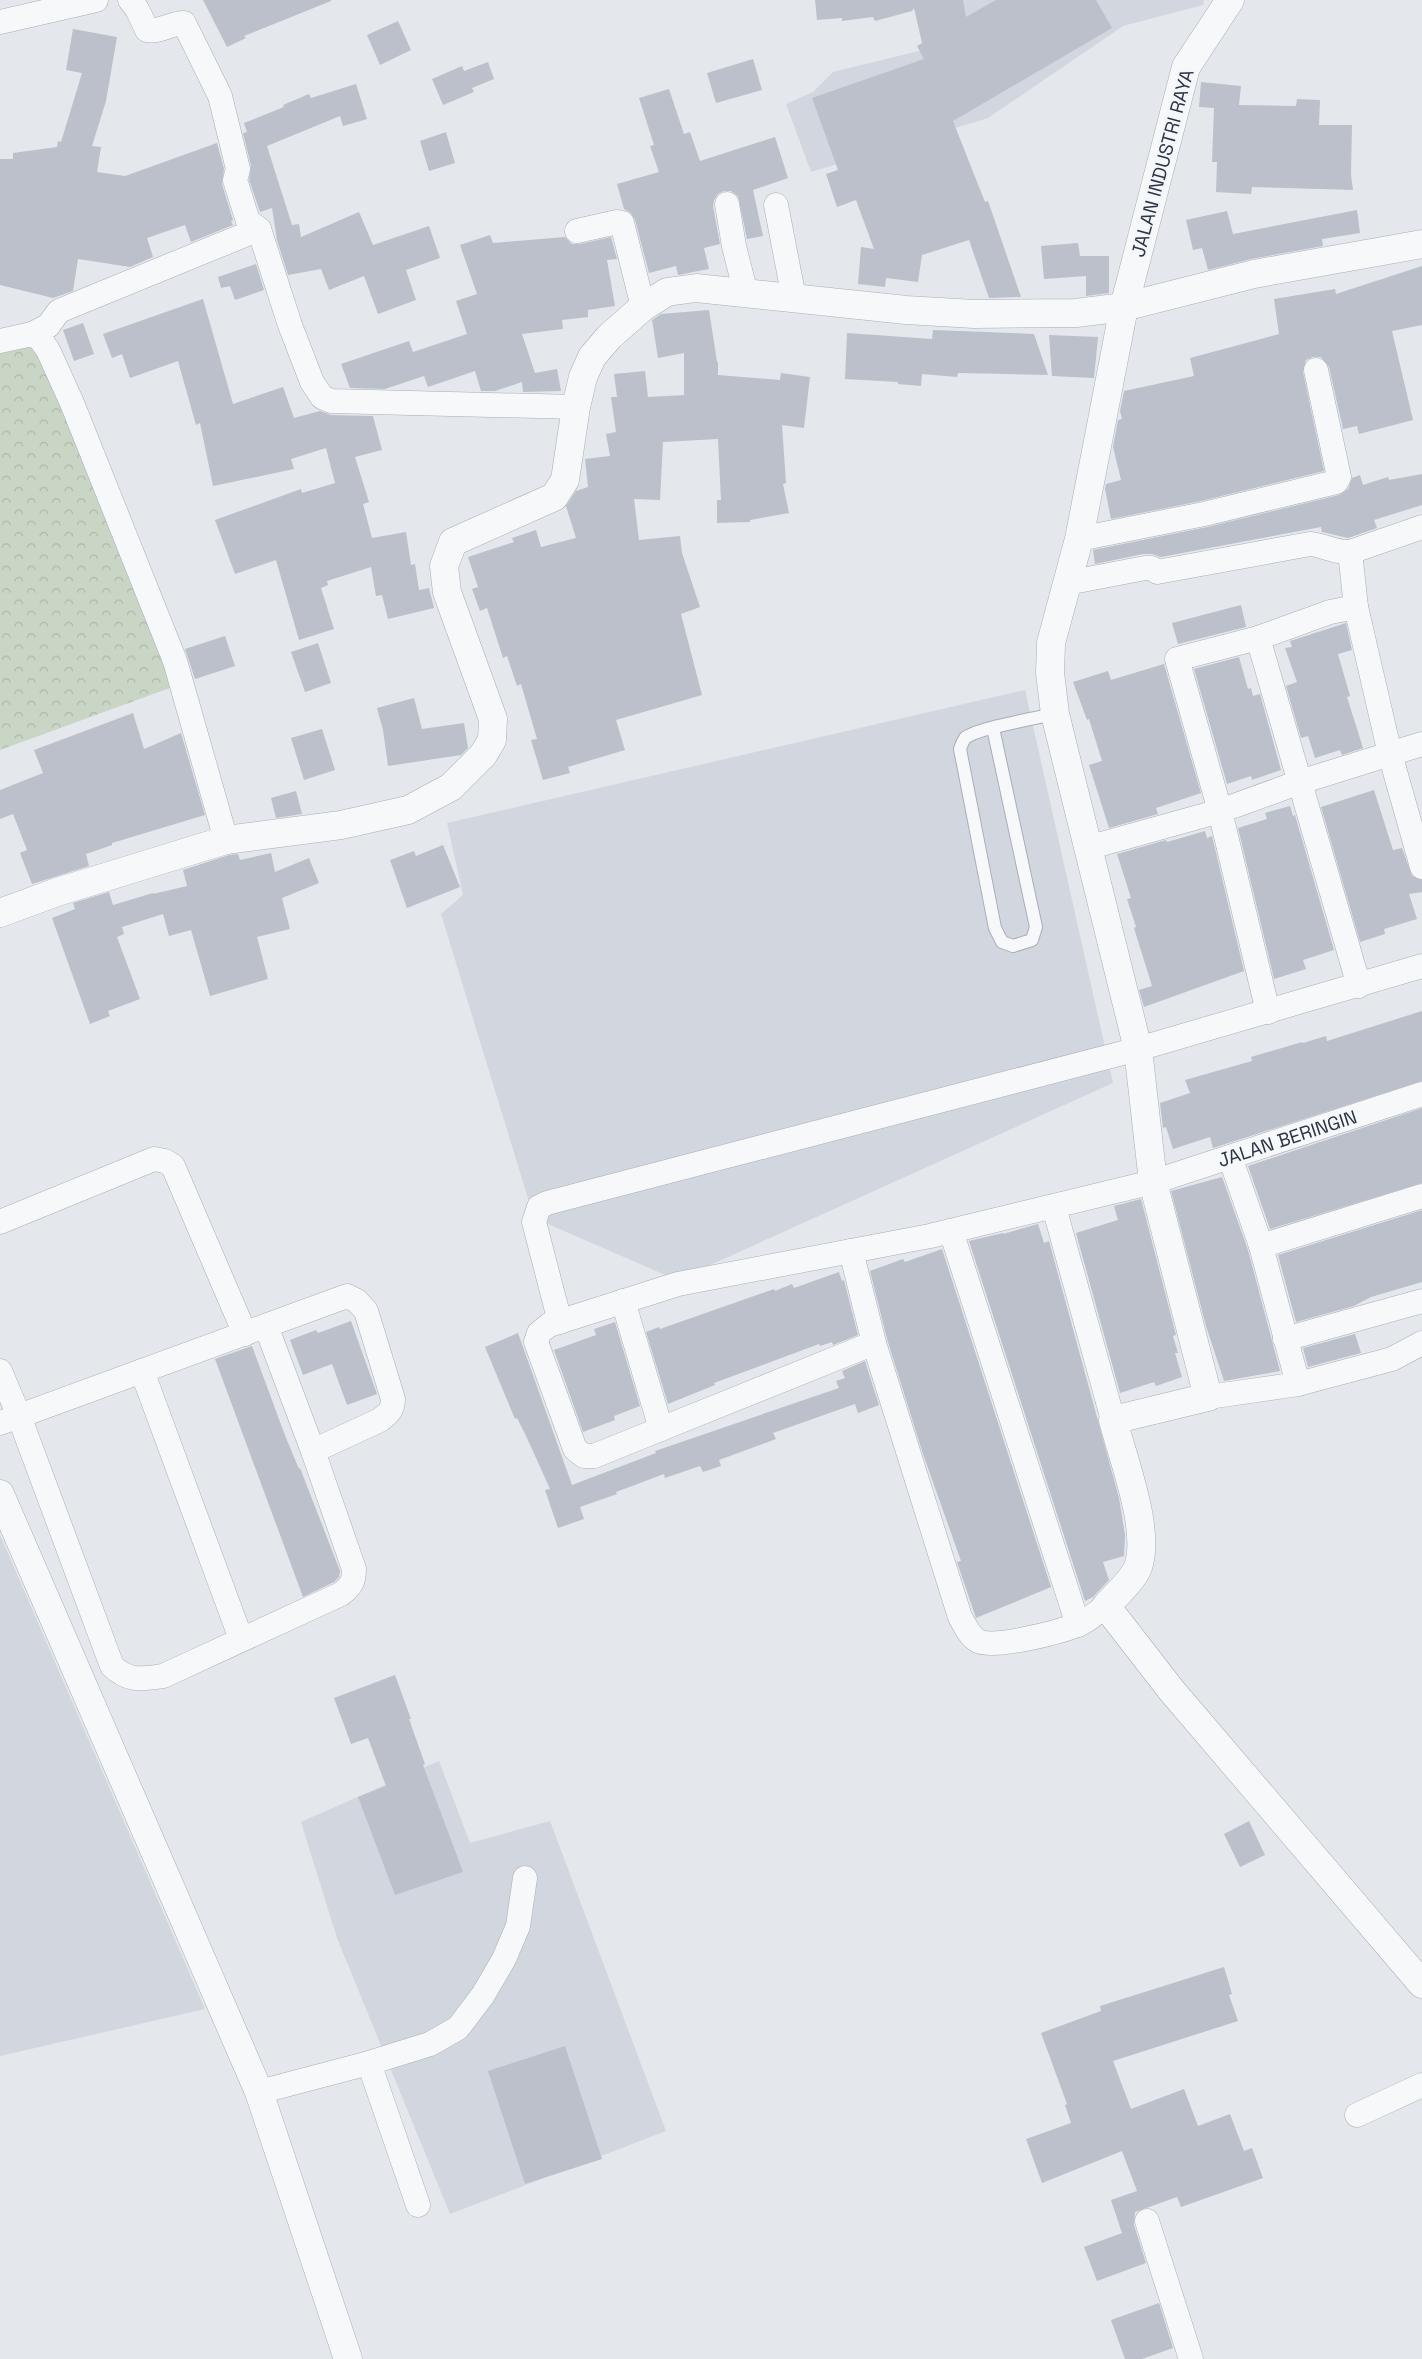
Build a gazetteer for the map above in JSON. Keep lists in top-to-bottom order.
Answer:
{
  "streets": {
    "street": ["JALAN INDUSTRI RAYA", "JALAN BERINGIN"]
  },
  "crossings": [
    ["JALAN INDUSTRI RAYA", "JALAN BERINGIN"]
  ]
}
